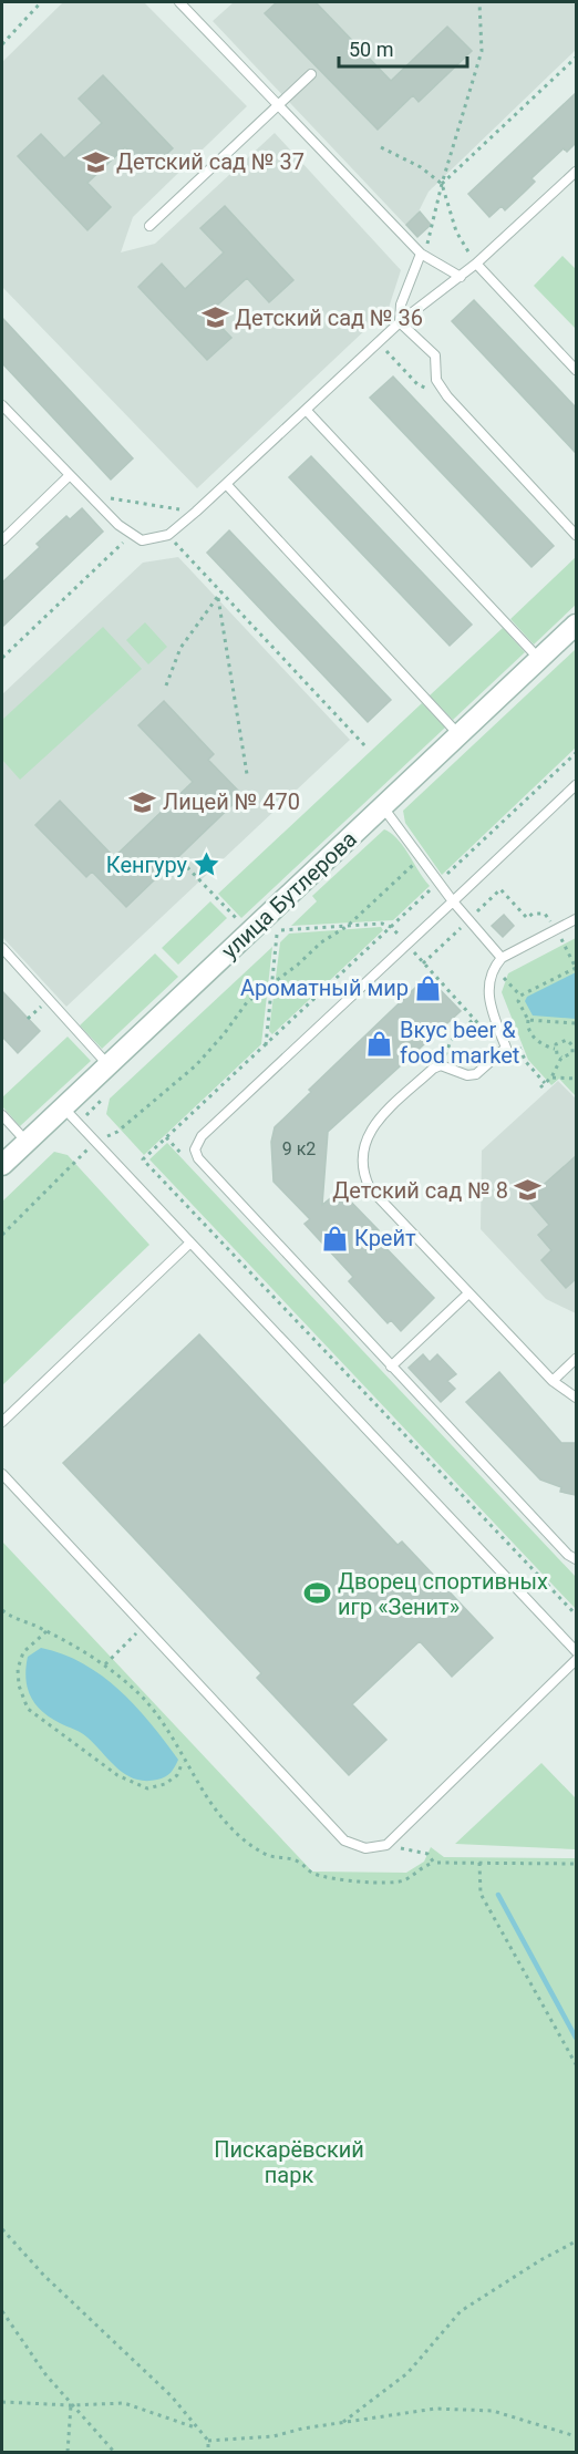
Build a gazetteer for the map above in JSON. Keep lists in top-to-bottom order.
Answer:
{
  "streets": {
    "street": ["улица Бутлерова"]
  },
  "parks": ["Пискарёвский парк"],
  "places": {
    "school or university": [
      "Детский сад № 37",
      "Детский сад № 36",
      "Лицей № 470",
      "Детский сад № 8"
    ],
    "place": ["Кенгуру"],
    "shop": ["Ароматный мир", "Вкус beer & food market", "Крейт"],
    "sports": ["Дворец спортивных игр «Зенит»"]
  },
  "house_numbers": ["9 к2"],
  "scale_bar": "50 m"
}
